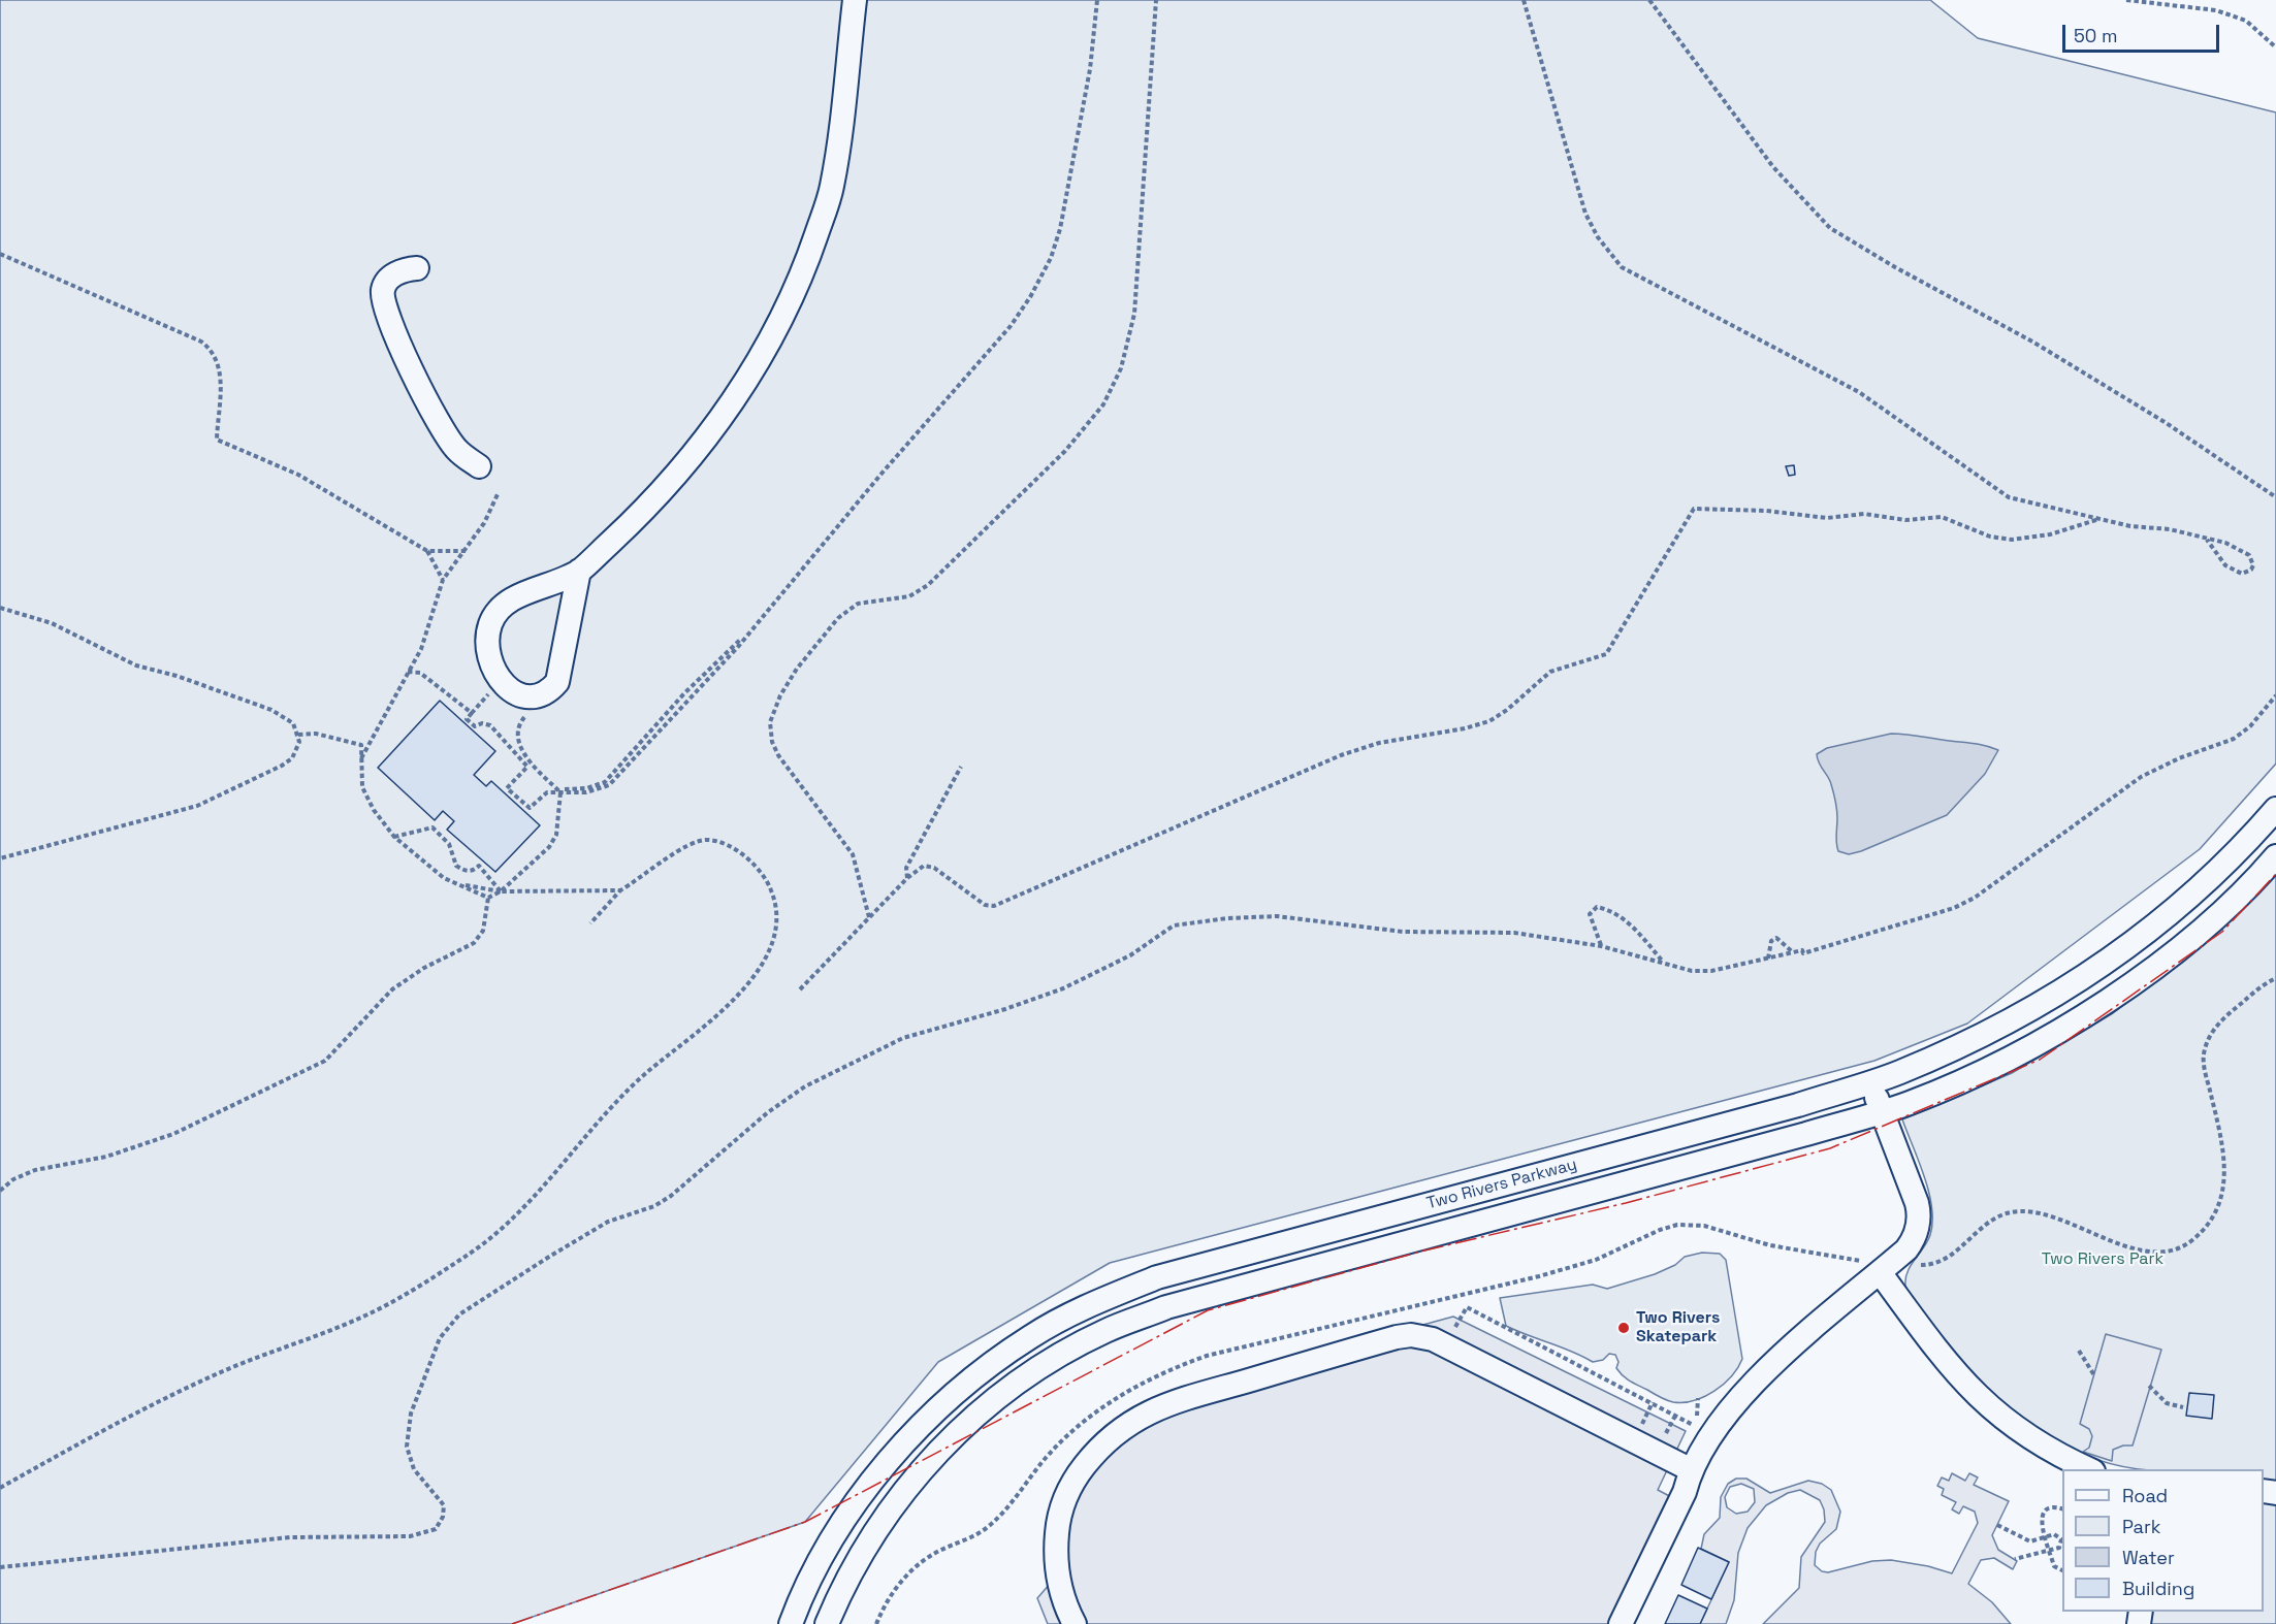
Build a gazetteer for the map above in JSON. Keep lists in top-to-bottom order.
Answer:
{
  "streets": {
    "street": ["Two Rivers Parkway"]
  },
  "parks": ["Two Rivers Park"],
  "places": ["Two Rivers Skatepark"],
  "legend": [
    "Road",
    "Park",
    "Water",
    "Building"
  ],
  "scale_bar": "50 m"
}
